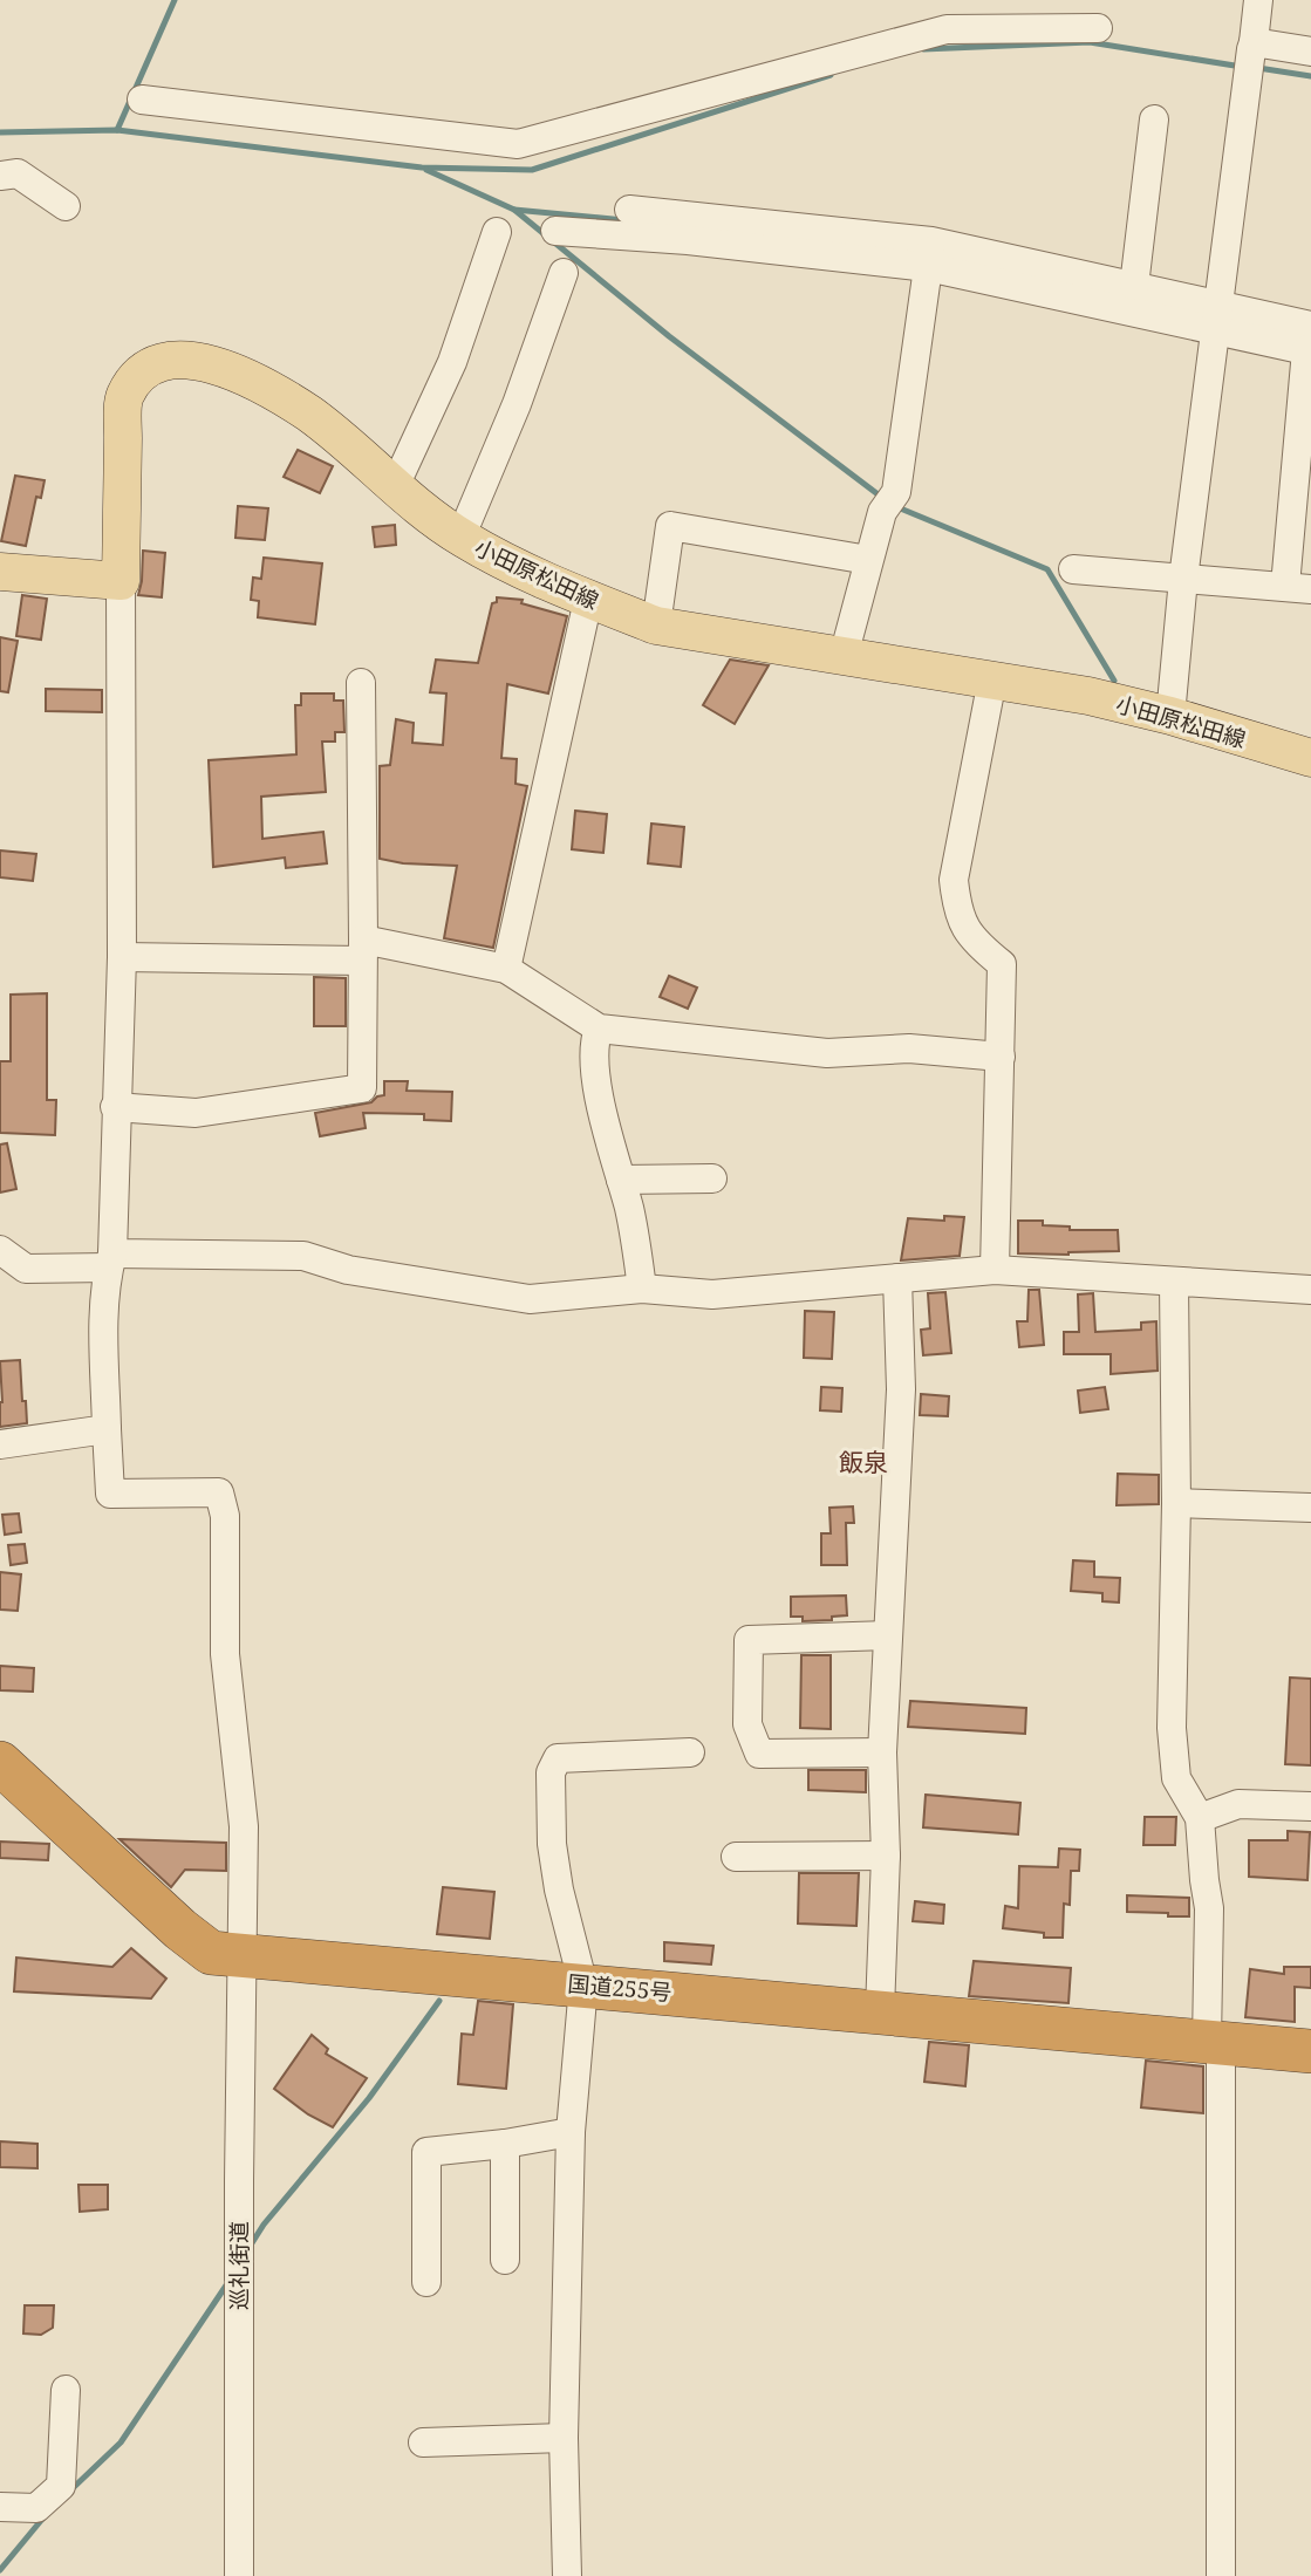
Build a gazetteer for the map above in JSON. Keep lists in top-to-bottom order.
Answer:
{
  "streets": {
    "highway": ["国道255号"],
    "main road": ["小田原松田線"],
    "street": ["巡礼街道"]
  },
  "crossings": [
    ["国道255号", "巡礼街道"]
  ],
  "districts": ["飯泉"]
}
